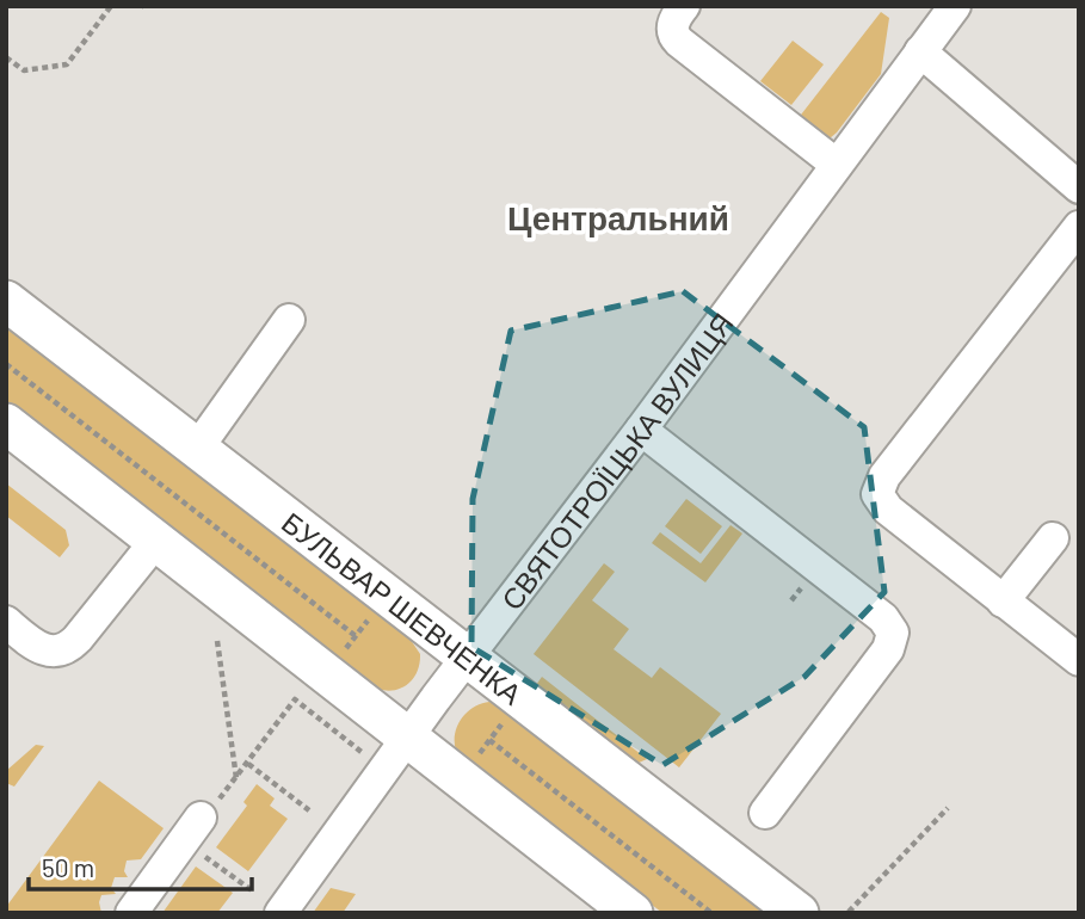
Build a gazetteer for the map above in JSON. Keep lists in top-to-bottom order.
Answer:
{
  "streets": {
    "main road": ["БУЛЬВАР ШЕВЧЕНКА"],
    "street": ["СВЯТОТРОЇЦЬКА ВУЛИЦЯ"]
  },
  "crossings": [
    ["СВЯТОТРОЇЦЬКА ВУЛИЦЯ", "БУЛЬВАР ШЕВЧЕНКА"]
  ],
  "districts": ["Центральний"],
  "scale_bar": "50 m"
}
